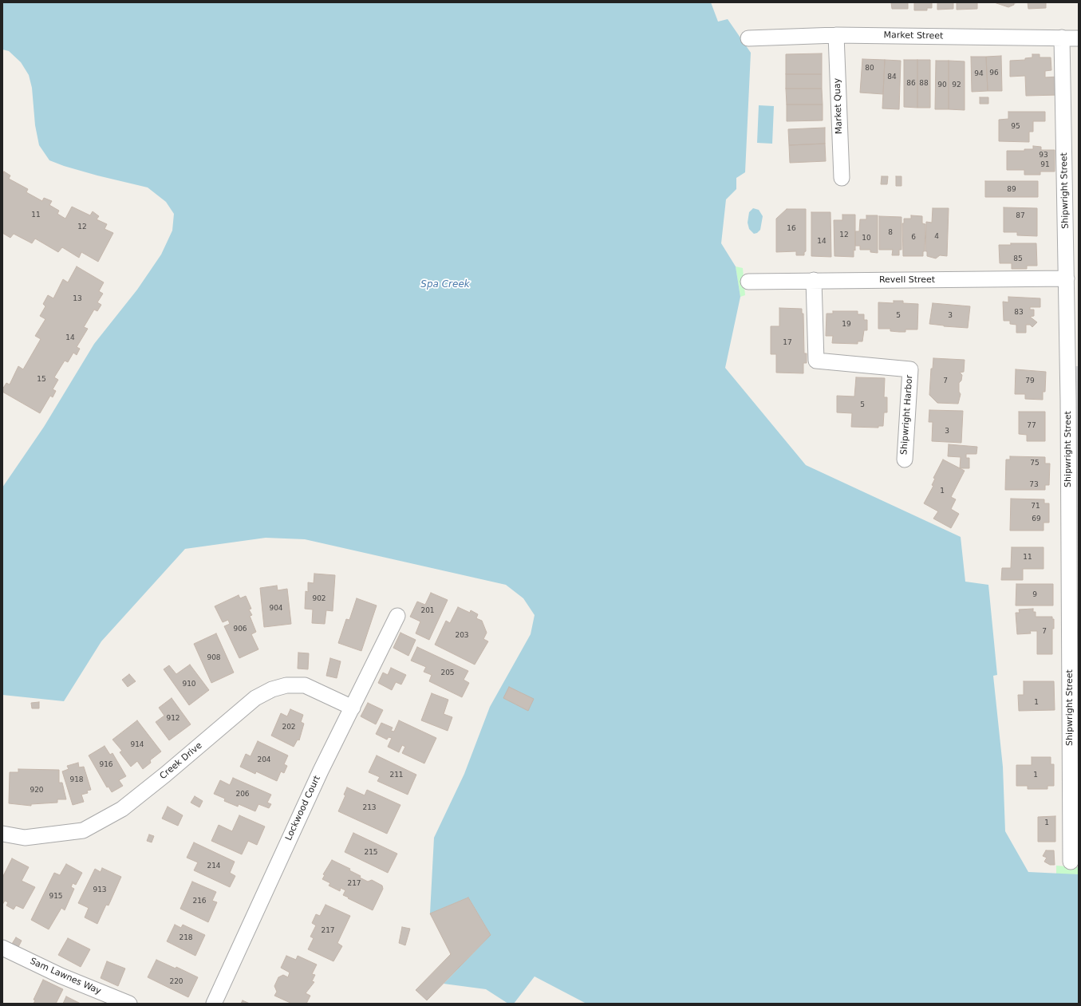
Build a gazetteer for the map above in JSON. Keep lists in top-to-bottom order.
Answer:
{
  "streets": {
    "street": [
      "Market Street",
      "Market Quay",
      "Shipwright Street",
      "Revell Street",
      "Shipwright Harbor",
      "Creek Drive",
      "Lockwood Court",
      "Sam Lawnes Way"
    ]
  },
  "crossings": [
    ["Market Street", "Market Quay"],
    ["Market Street", "Shipwright Street"],
    ["Shipwright Street", "Revell Street"],
    ["Revell Street", "Shipwright Harbor"],
    ["Creek Drive", "Lockwood Court"]
  ],
  "water": ["Spa Creek"],
  "house_numbers": [
    "80",
    "96",
    "94",
    "84",
    "86",
    "88",
    "90",
    "92",
    "95",
    "93",
    "91",
    "89",
    "11",
    "87",
    "12",
    "16",
    "8",
    "12",
    "4",
    "6",
    "10",
    "14",
    "85",
    "13",
    "83",
    "5",
    "3",
    "19",
    "14",
    "17",
    "15",
    "7",
    "79",
    "5",
    "77",
    "3",
    "75",
    "73",
    "1",
    "71",
    "69",
    "11",
    "9",
    "902",
    "904",
    "201",
    "906",
    "7",
    "203",
    "908",
    "205",
    "910",
    "1",
    "912",
    "202",
    "914",
    "204",
    "916",
    "211",
    "1",
    "918",
    "920",
    "206",
    "213",
    "1",
    "215",
    "214",
    "217",
    "913",
    "915",
    "216",
    "217",
    "218",
    "220"
  ]
}
